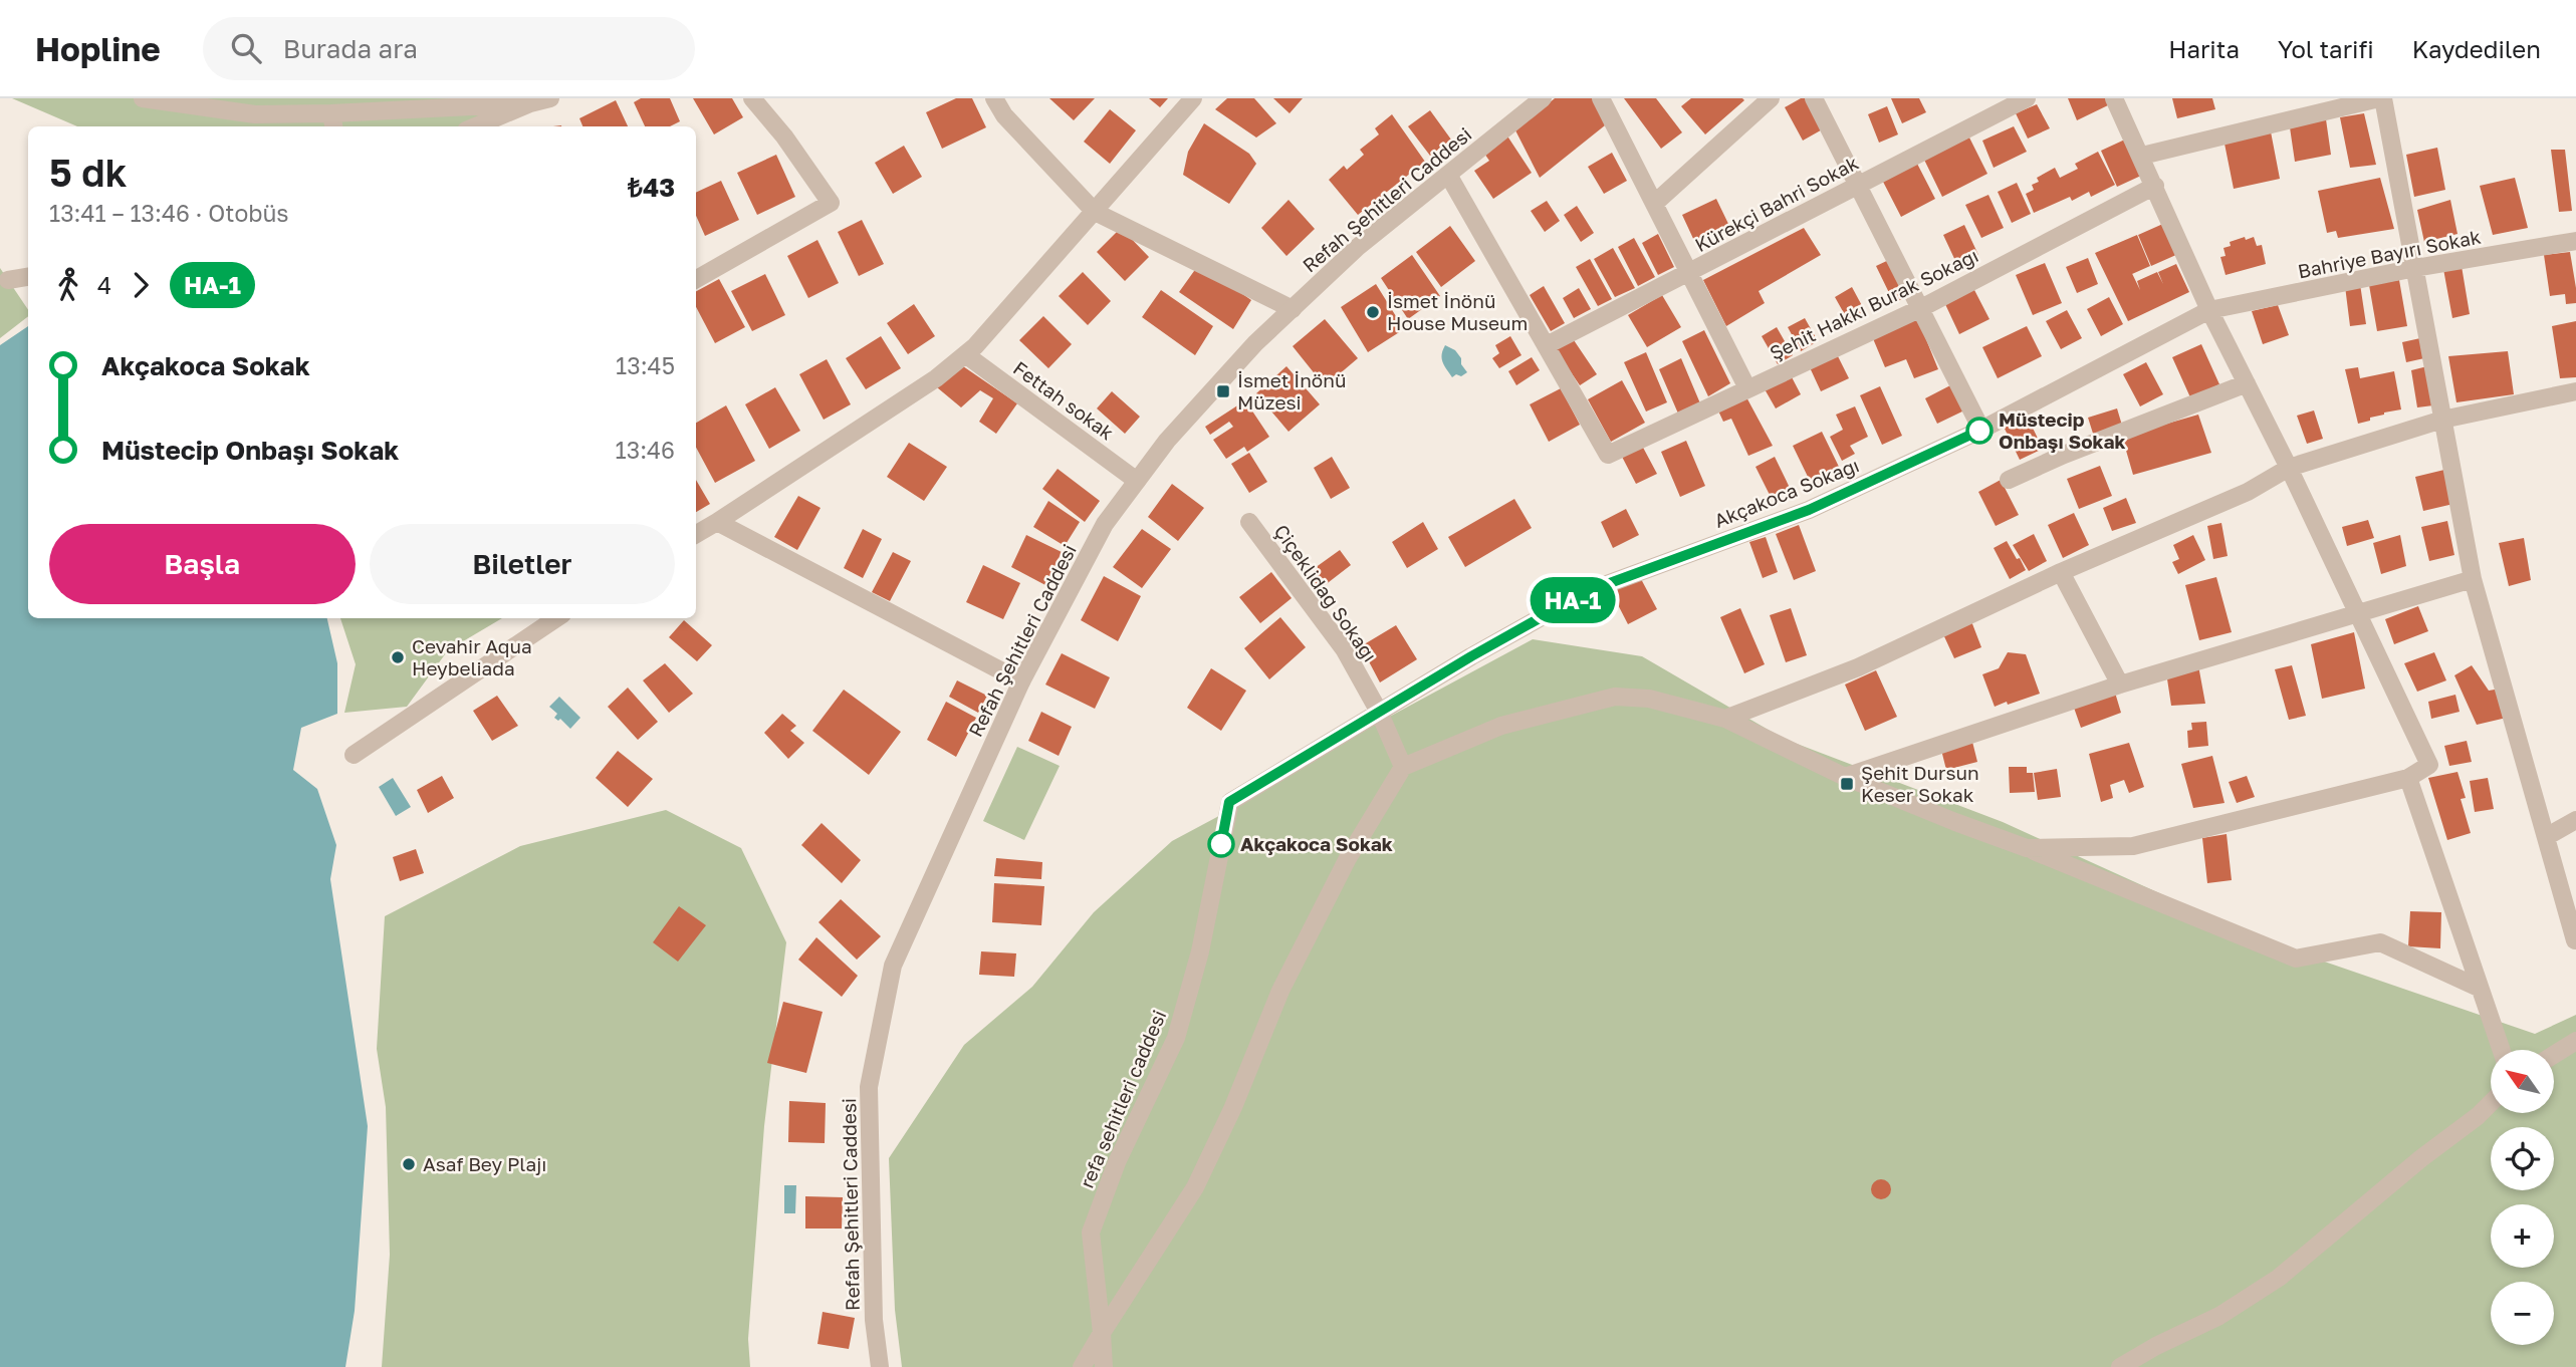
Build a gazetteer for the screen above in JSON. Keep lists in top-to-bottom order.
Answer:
{
  "streets": {
    "street": [
      "Refah Şehitleri Caddesi",
      "Kürekçi Bahri Sokak",
      "Bahriye Bayırı Sokak",
      "Şehit Hakkı Burak Sokağı",
      "Fettah sokak",
      "Akçakoca Sokağı",
      "Çiçeklidağ Sokağı",
      "refa sehitleri caddesi"
    ]
  },
  "crossings": [
    ["Refah Şehitleri Caddesi", "Fettah sokak"],
    ["Kürekçi Bahri Sokak", "Şehit Hakkı Burak Sokağı"],
    ["Bahriye Bayırı Sokak", "Akçakoca Sokağı"],
    ["Akçakoca Sokağı", "Çiçeklidağ Sokağı"],
    ["Akçakoca Sokağı", "refa sehitleri caddesi"]
  ],
  "places": {
    "other": [
      "İsmet İnönü House Museum",
      "Müstecip Onbaşı Sokak",
      "Cevahir Aqua Heybeliada",
      "Akçakoca Sokak",
      "Asaf Bey Plajı"
    ],
    "transit": ["İsmet İnönü Müzesi", "Şehit Dursun Keser Sokak"]
  },
  "lines": ["bus line HA-1"],
  "north": "top left",
  "page": {
    "header": "Hopline",
    "search": "Burada ara",
    "nav": ["Harita", "Yol tarifi", "Kaydedilen"],
    "on_map": "HA-1",
    "heading": ["5 dk", "13:41 – 13:46 · Otobüs", "₺43"],
    "legs": ["4", "HA-1"],
    "list": [
      {
        "name": "Akçakoca Sokak",
        "value": "13:45"
      },
      {
        "name": "Müstecip Onbaşı Sokak",
        "value": "13:46"
      }
    ],
    "buttons": ["Başla", "Biletler"],
    "map_buttons": ["+", "−"]
  }
}
